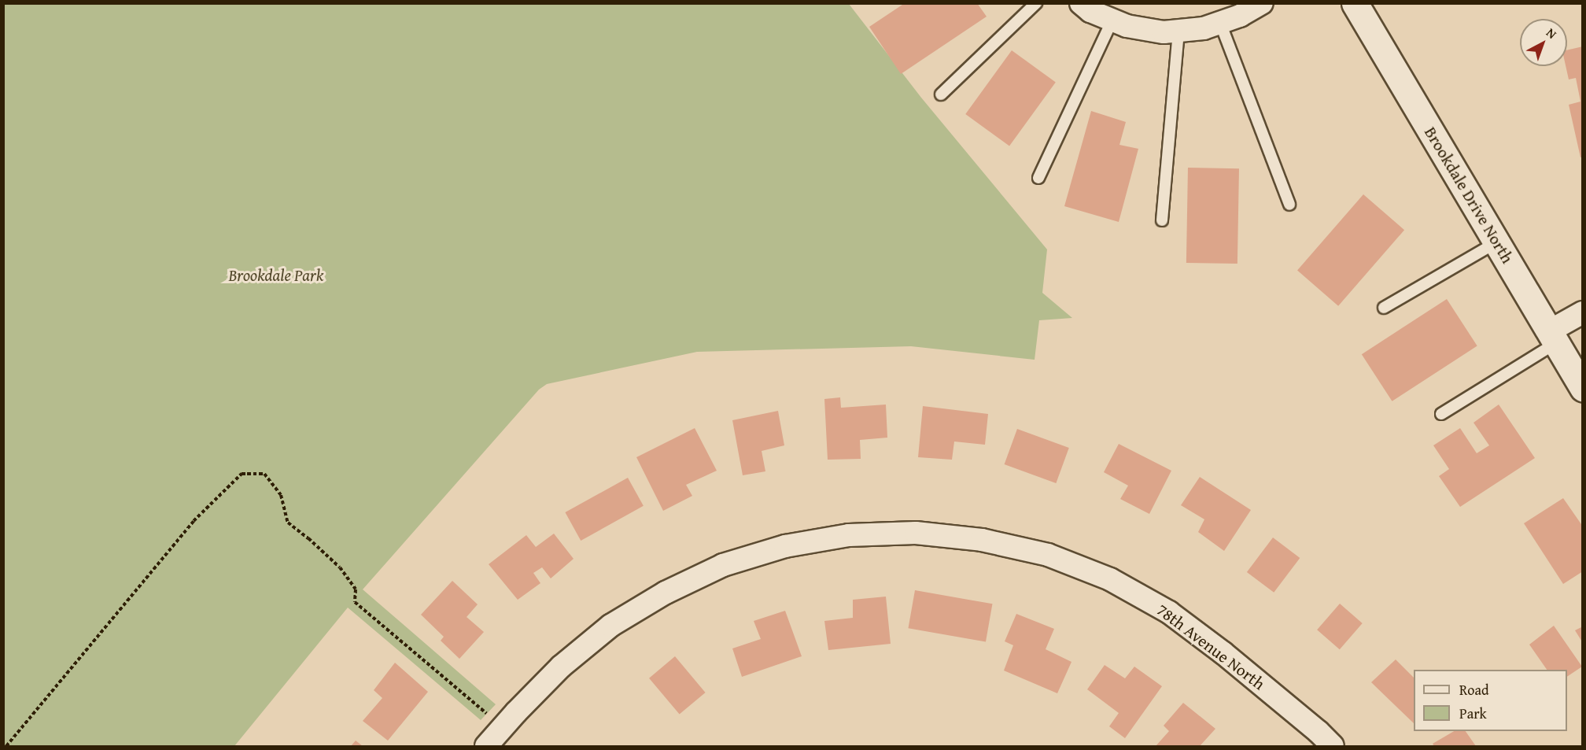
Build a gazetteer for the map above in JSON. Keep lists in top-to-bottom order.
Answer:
{
  "streets": {
    "street": ["Brookdale Drive North", "78th Avenue North"]
  },
  "parks": ["Brookdale Park"],
  "legend": ["Road", "Park"],
  "north": "top right"
}
